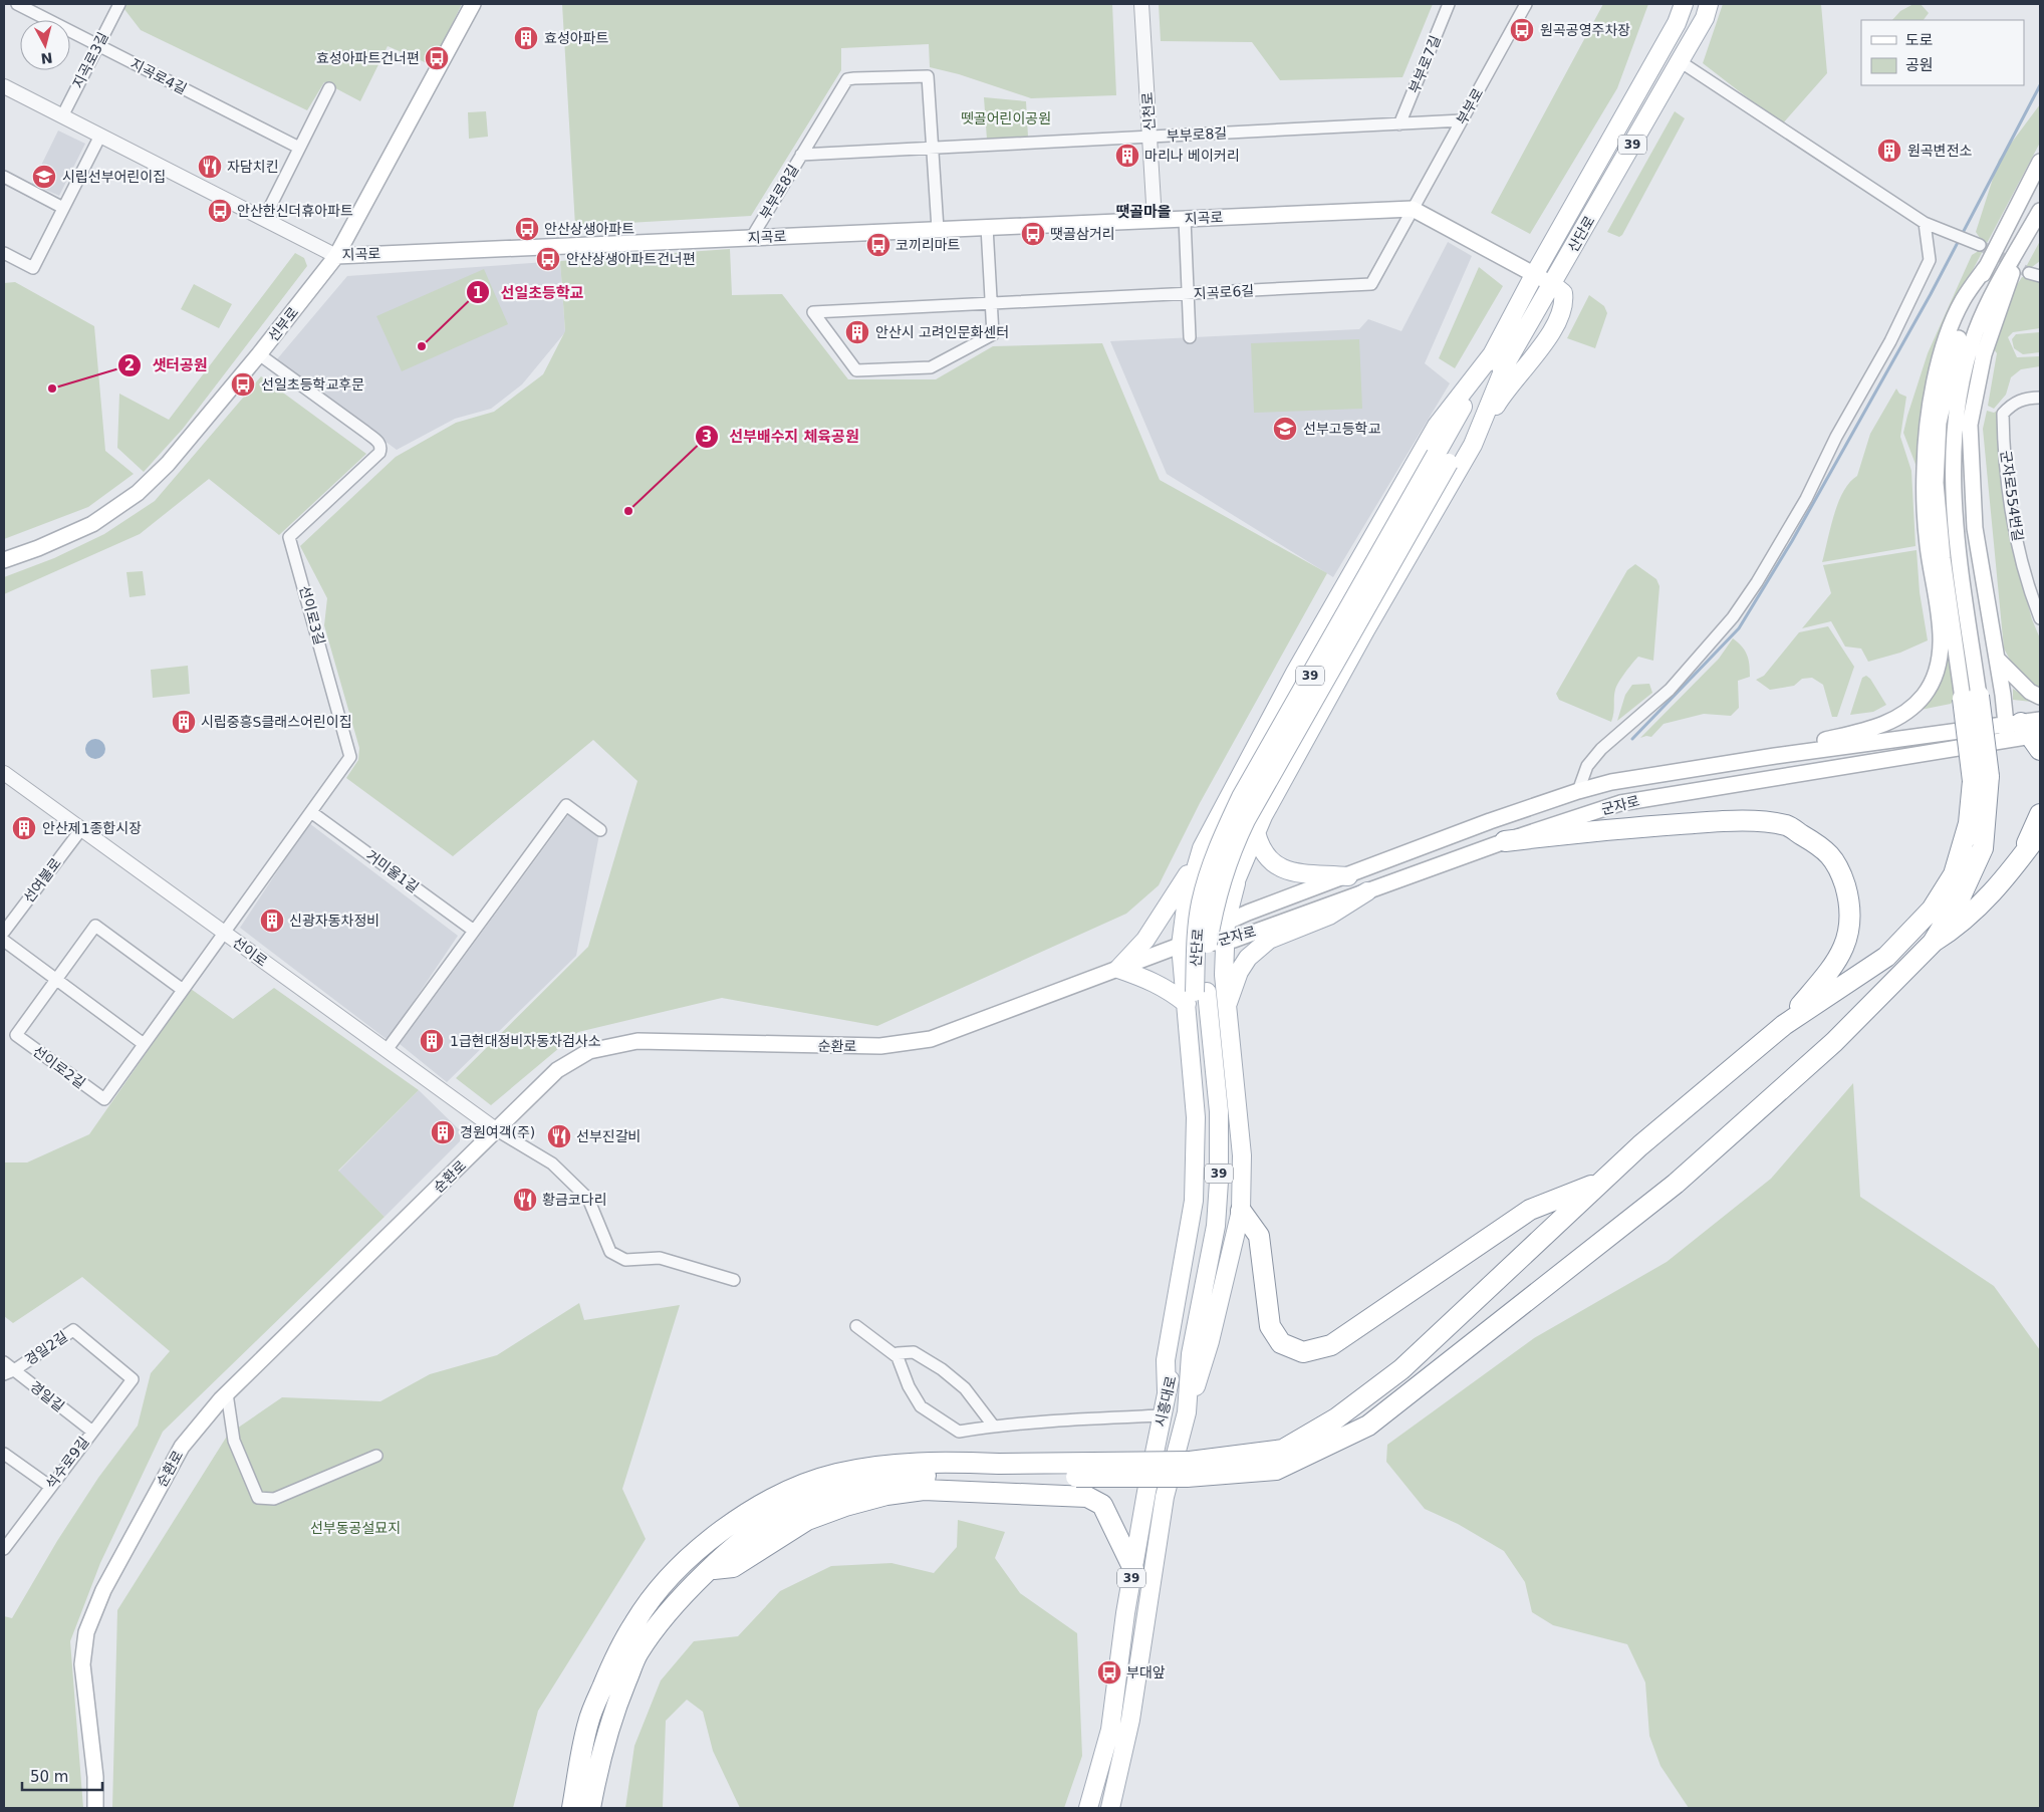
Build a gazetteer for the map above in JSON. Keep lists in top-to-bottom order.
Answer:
{
  "streets": {
    "main road": [
      "39",
      "지곡로",
      "산단로",
      "선부로",
      "군자로",
      "순환로",
      "시흥대로"
    ],
    "street": [
      "지곡로3길",
      "부부로7길",
      "지곡로4길",
      "부부로",
      "신천로",
      "부부로8길",
      "지곡로6길",
      "군자로554번길",
      "선이로3길",
      "거미울1길",
      "선여불로",
      "선이로",
      "선이로2길",
      "경일2길",
      "경일길",
      "석수로9길"
    ]
  },
  "crossings": [
    ["지곡로3길", "지곡로4길"],
    ["지곡로3길", "지곡로"],
    ["부부로7길", "부부로8길"],
    ["부부로", "부부로8길"],
    ["부부로", "지곡로"],
    ["부부로", "지곡로6길"],
    ["신천로", "부부로8길"],
    ["신천로", "지곡로"],
    ["부부로8길", "지곡로"],
    ["지곡로", "지곡로6길"],
    ["지곡로", "선부로"],
    ["산단로", "시흥대로"],
    ["선부로", "선이로3길"],
    ["선이로3길", "거미울1길"],
    ["선이로3길", "선이로"],
    ["선이로3길", "선이로2길"],
    ["군자로", "순환로"],
    ["선여불로", "선이로"],
    ["선이로", "순환로"],
    ["선이로", "선이로2길"],
    ["경일2길", "경일길"],
    ["경일2길", "석수로9길"],
    ["경일길", "석수로9길"]
  ],
  "districts": ["땟골마을"],
  "parks": ["뗏골어린이공원", "선부동공설묘지"],
  "places": {
    "bus stop": [
      "원곡공영주차장",
      "효성아파트건너편",
      "안산한신더휴아파트",
      "안산상생아파트",
      "땟골삼거리",
      "코끼리마트",
      "안산상생아파트건너편",
      "선일초등학교후문",
      "부대앞"
    ],
    "building": [
      "효성아파트",
      "원곡변전소",
      "마리나 베이커리",
      "안산시 고려인문화센터",
      "시립중흥S클래스어린이집",
      "안산제1종합시장",
      "신광자동차정비",
      "1급현대정비자동차검사소",
      "경원여객(주)"
    ],
    "restaurant": ["자담치킨", "선부진갈비", "황금코다리"],
    "school or university": ["시립선부어린이집", "선부고등학교"],
    "other": ["선일초등학교", "샛터공원", "선부배수지 체육공원"]
  },
  "legend": ["도로", "공원"],
  "scale_bar": "50 m",
  "north": "bottom"
}
